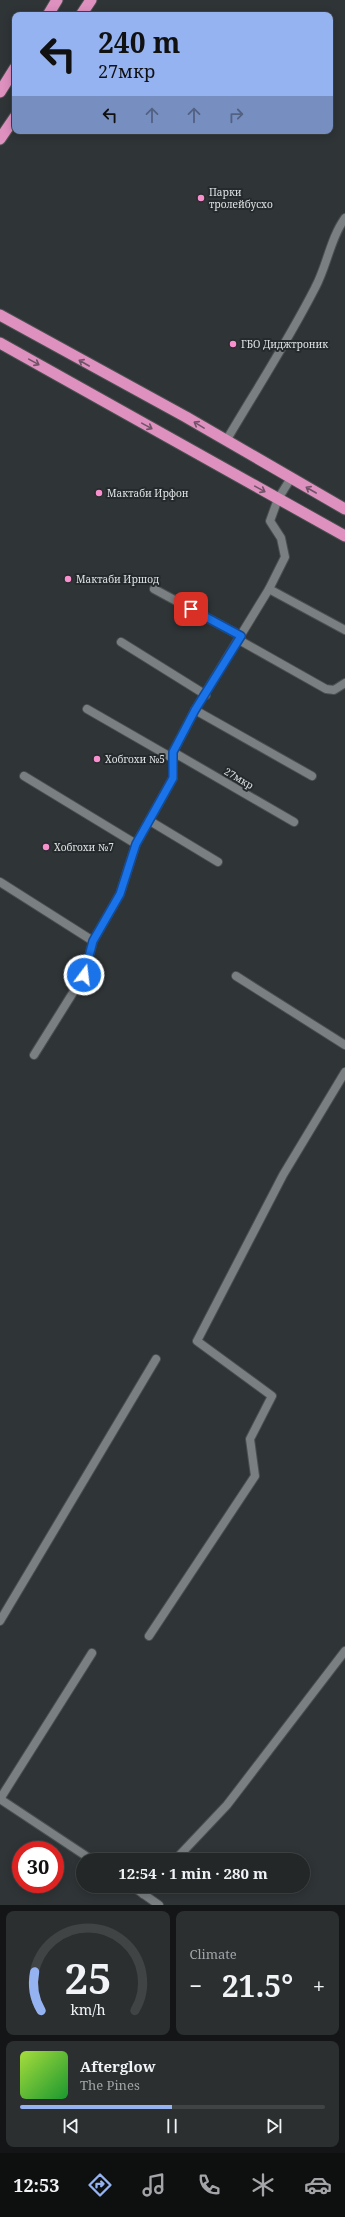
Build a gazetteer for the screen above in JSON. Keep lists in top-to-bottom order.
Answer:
{
  "streets": {
    "street": ["27мкр"]
  },
  "places": [
    "Парки тролейбусхо",
    "ГБО Диджтроник",
    "Мактаби Ирфон",
    "Мактаби Иршод",
    "Хобгохи №5",
    "Хобгохи №7"
  ],
  "page": {
    "turn": ["240 m", "27мкр"],
    "limit": "30",
    "trip": "12:54 · 1 min · 280 m",
    "tile": "Climate",
    "heat": ["−", "21.5°", "+"],
    "song": ["Afterglow", "The Pines"],
    "tabs": "12:53",
    "gauge": ["25", "km/h"]
  }
}
